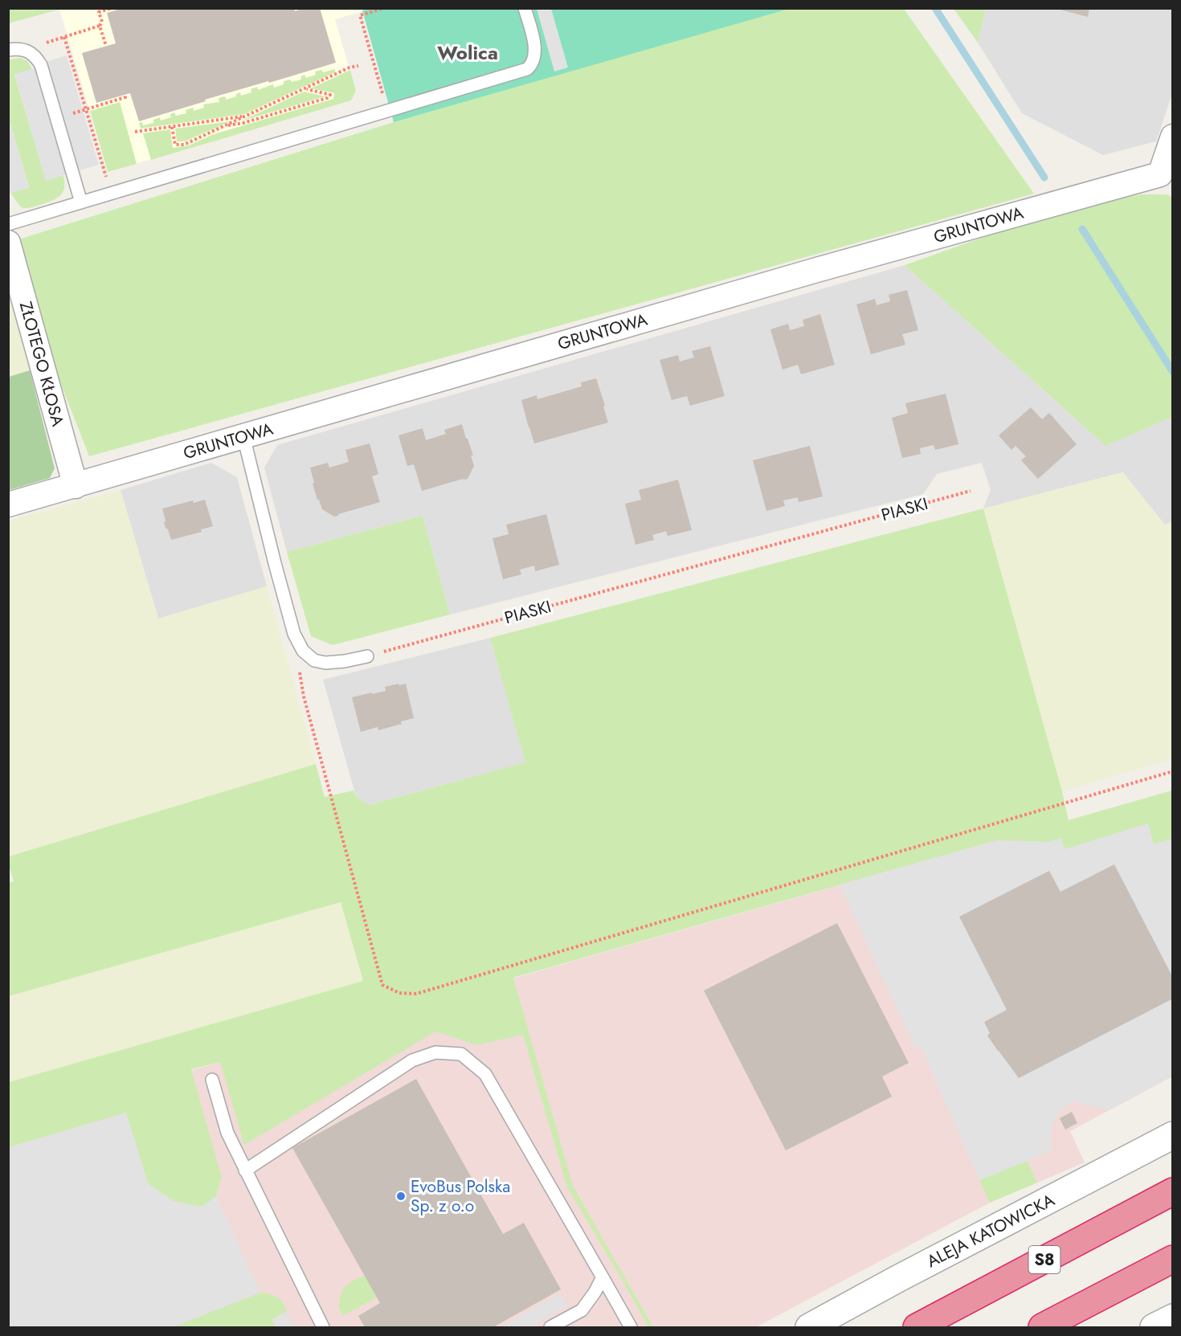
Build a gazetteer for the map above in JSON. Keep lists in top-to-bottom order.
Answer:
{
  "streets": {
    "highway": ["S8"],
    "street": ["GRUNTOWA", "ZŁOTEGO KŁOSA", "ALEJA KATOWICKA"],
    "path": ["PIASKI"]
  },
  "crossings": [
    ["GRUNTOWA", "ZŁOTEGO KŁOSA"]
  ],
  "districts": ["Wolica"],
  "places": ["EvoBus Polska Sp. z o.o"]
}
